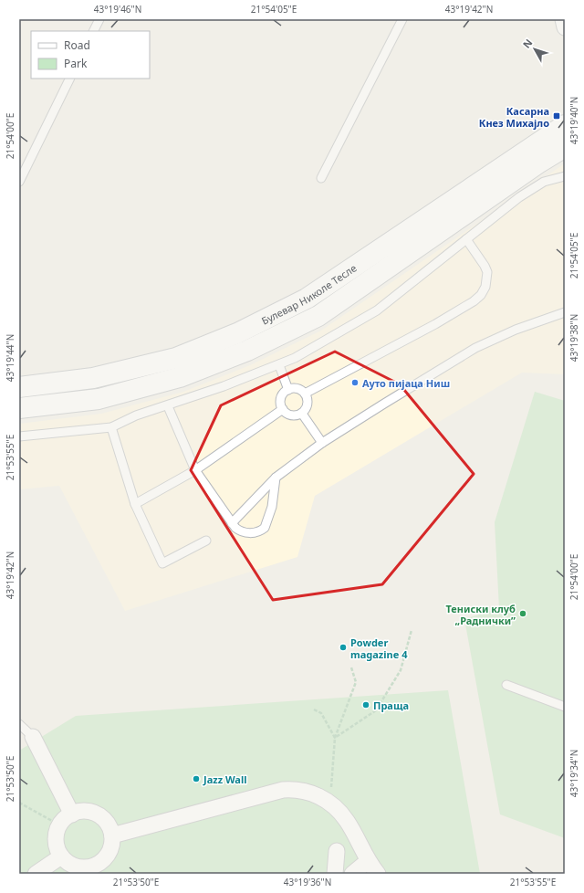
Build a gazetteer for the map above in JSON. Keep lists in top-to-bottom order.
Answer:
{
  "streets": {
    "main road": ["Булевар Николе Тесле"]
  },
  "places": {
    "transit": ["Касарна Кнез Михајло"],
    "other": [
      "Ауто пијаца Ниш",
      "Тениски клуб „Раднички”",
      "Powder magazine 4",
      "Праща",
      "Jazz Wall"
    ]
  },
  "legend": ["Road", "Park"],
  "north": "top left",
  "coordinates": [
    "43°19'46\"N",
    "21°54'05\"E",
    "43°19'42\"N",
    "43°19'40\"N",
    "21°54'00\"E",
    "43°19'38\"N",
    "43°19'44\"N",
    "21°53'55\"E",
    "43°19'34\"N",
    "21°53'50\"E",
    "43°19'36\"N"
  ]
}
